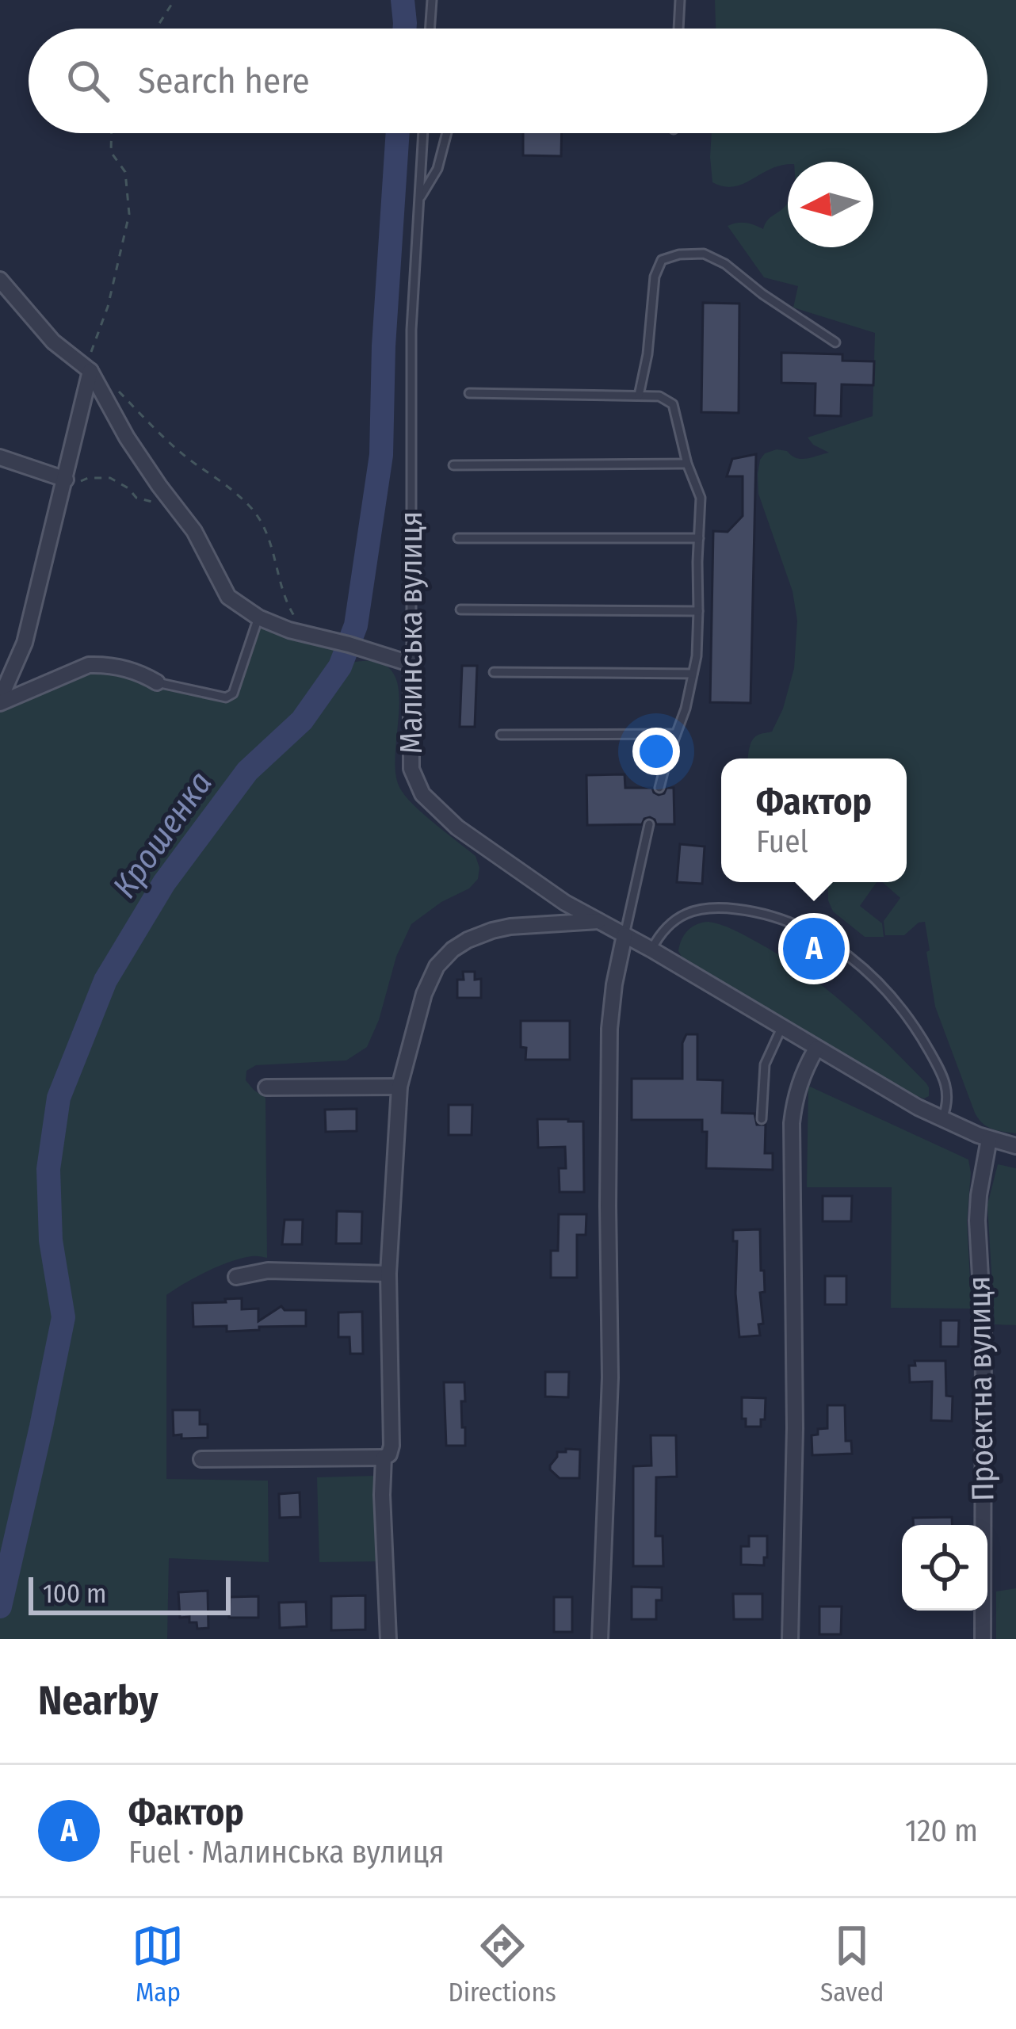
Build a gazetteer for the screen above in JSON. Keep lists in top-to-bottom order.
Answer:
{
  "streets": {
    "street": ["Малинська вулиця", "Проектна вулиця"]
  },
  "crossings": [
    ["Малинська вулиця", "Проектна вулиця"]
  ],
  "water": ["Крошенка"],
  "scale_bar": "100 m",
  "north": "left",
  "page": {
    "search": "Search here",
    "popup": ["Фактор", "Fuel"],
    "pins": "A",
    "scale": "100 m",
    "heading": "Nearby",
    "list": [
      {
        "mark": "A",
        "name": "Фактор",
        "note": "Fuel · Малинська вулиця",
        "value": "120 m"
      }
    ],
    "nav": ["Map", "Directions", "Saved"]
  }
}
